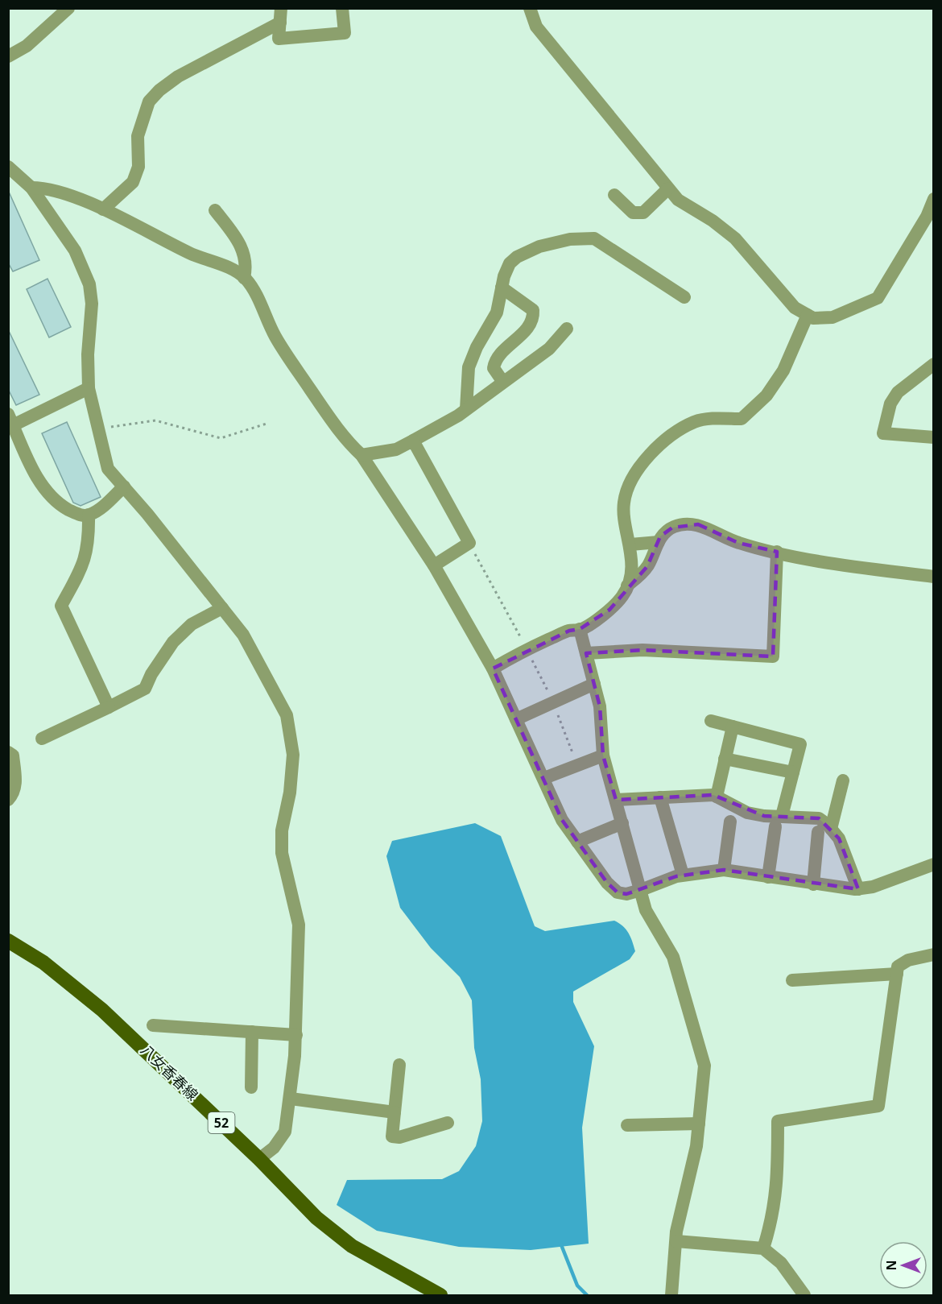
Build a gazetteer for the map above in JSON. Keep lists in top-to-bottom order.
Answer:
{
  "streets": {
    "main road": ["八女香春線", "52"]
  },
  "north": "left"
}
